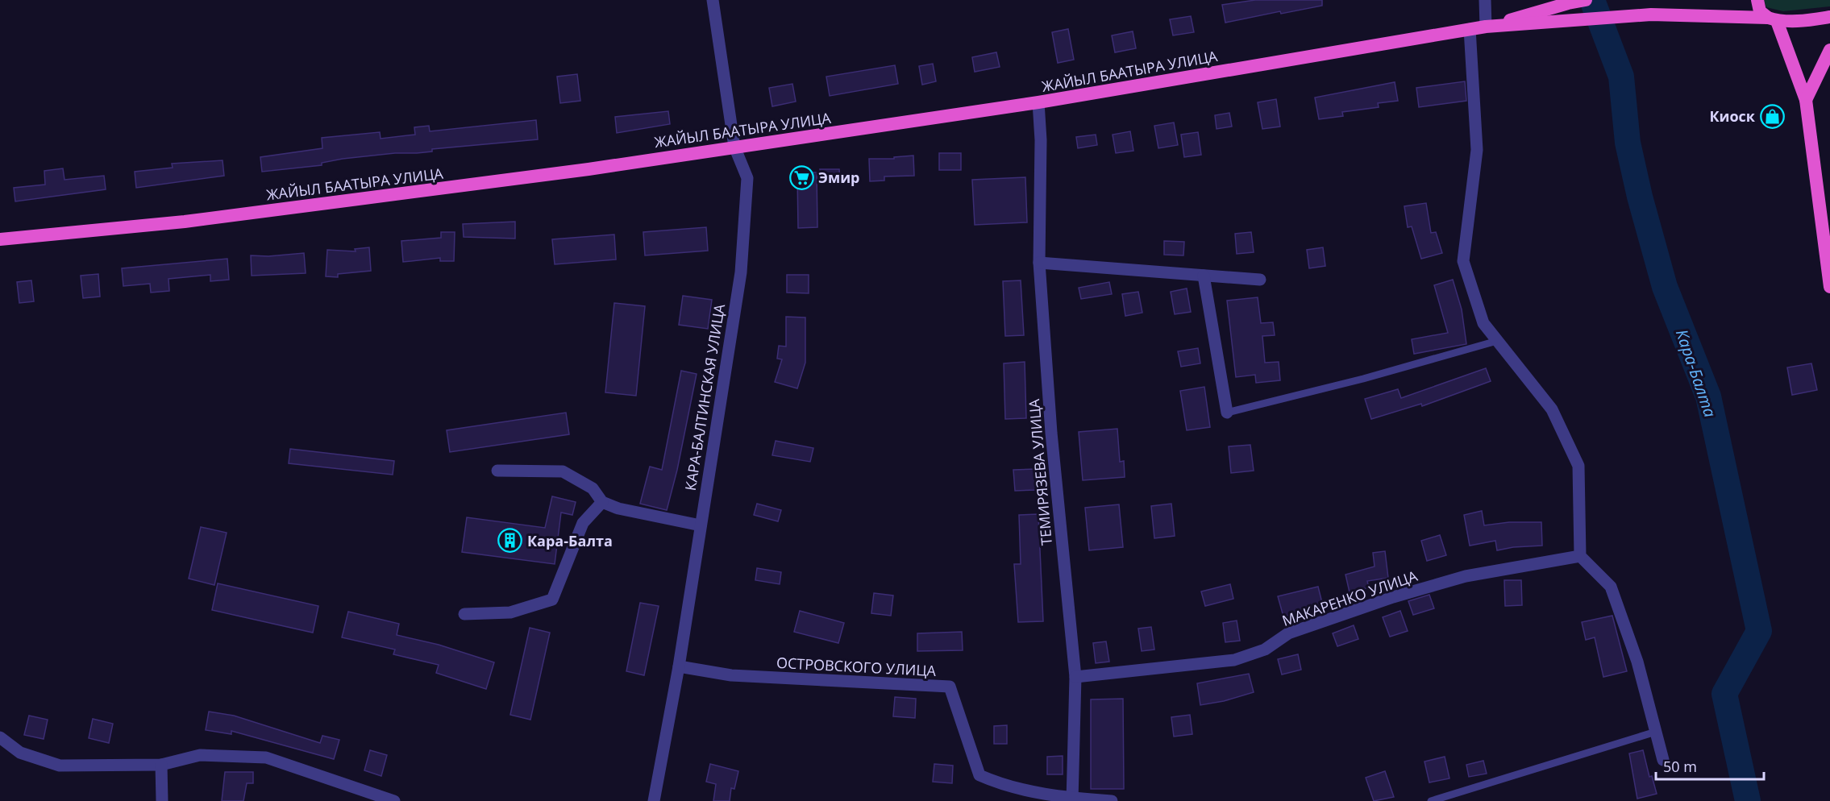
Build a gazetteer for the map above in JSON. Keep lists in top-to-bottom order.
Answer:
{
  "streets": {
    "highway": ["ЖАЙЫЛ БААТЫРА УЛИЦА"],
    "street": [
      "КАРА-БАЛТИНСКАЯ УЛИЦА",
      "ТЕМИРЯЗЕВА УЛИЦА",
      "МАКАРЕНКО УЛИЦА",
      "ОСТРОВСКОГО УЛИЦА"
    ]
  },
  "crossings": [
    ["ЖАЙЫЛ БААТЫРА УЛИЦА", "КАРА-БАЛТИНСКАЯ УЛИЦА"],
    ["ЖАЙЫЛ БААТЫРА УЛИЦА", "ТЕМИРЯЗЕВА УЛИЦА"],
    ["КАРА-БАЛТИНСКАЯ УЛИЦА", "ОСТРОВСКОГО УЛИЦА"],
    ["ТЕМИРЯЗЕВА УЛИЦА", "МАКАРЕНКО УЛИЦА"],
    ["ТЕМИРЯЗЕВА УЛИЦА", "ОСТРОВСКОГО УЛИЦА"]
  ],
  "water": ["Кара-Балта"],
  "places": {
    "shop": ["Киоск"],
    "supermarket": ["Эмир"],
    "building": ["Кара-Балта"]
  },
  "scale_bar": "50 m"
}
